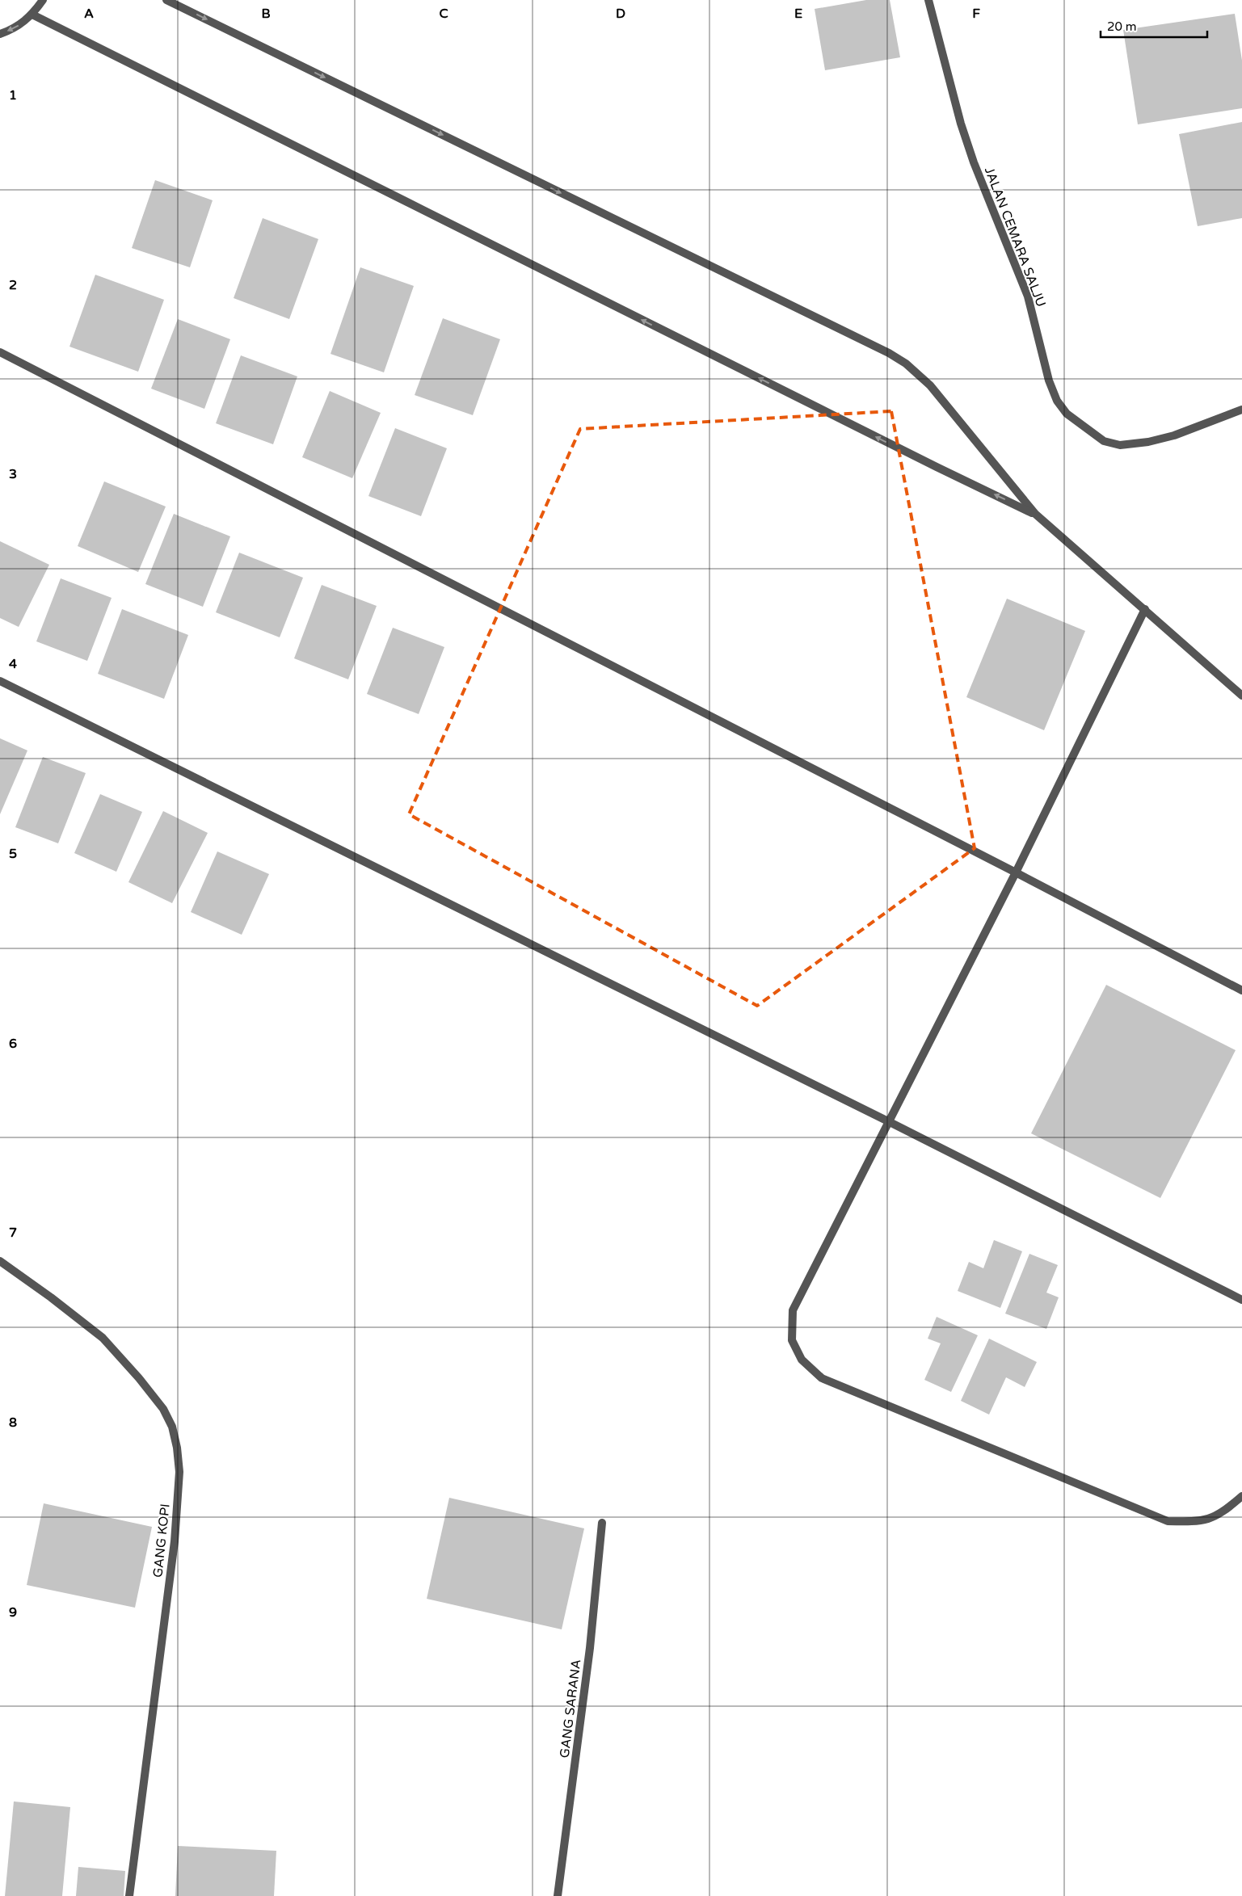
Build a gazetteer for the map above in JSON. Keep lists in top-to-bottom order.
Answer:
{
  "streets": {
    "street": ["JALAN CEMARA SALJU", "GANG KOPI", "GANG SARANA"]
  },
  "scale_bar": "20 m",
  "grid": {
    "columns": [
      "A",
      "B",
      "C",
      "D",
      "E",
      "F"
    ],
    "rows": [
      "1",
      "2",
      "3",
      "4",
      "5",
      "6",
      "7",
      "8",
      "9"
    ]
  }
}
